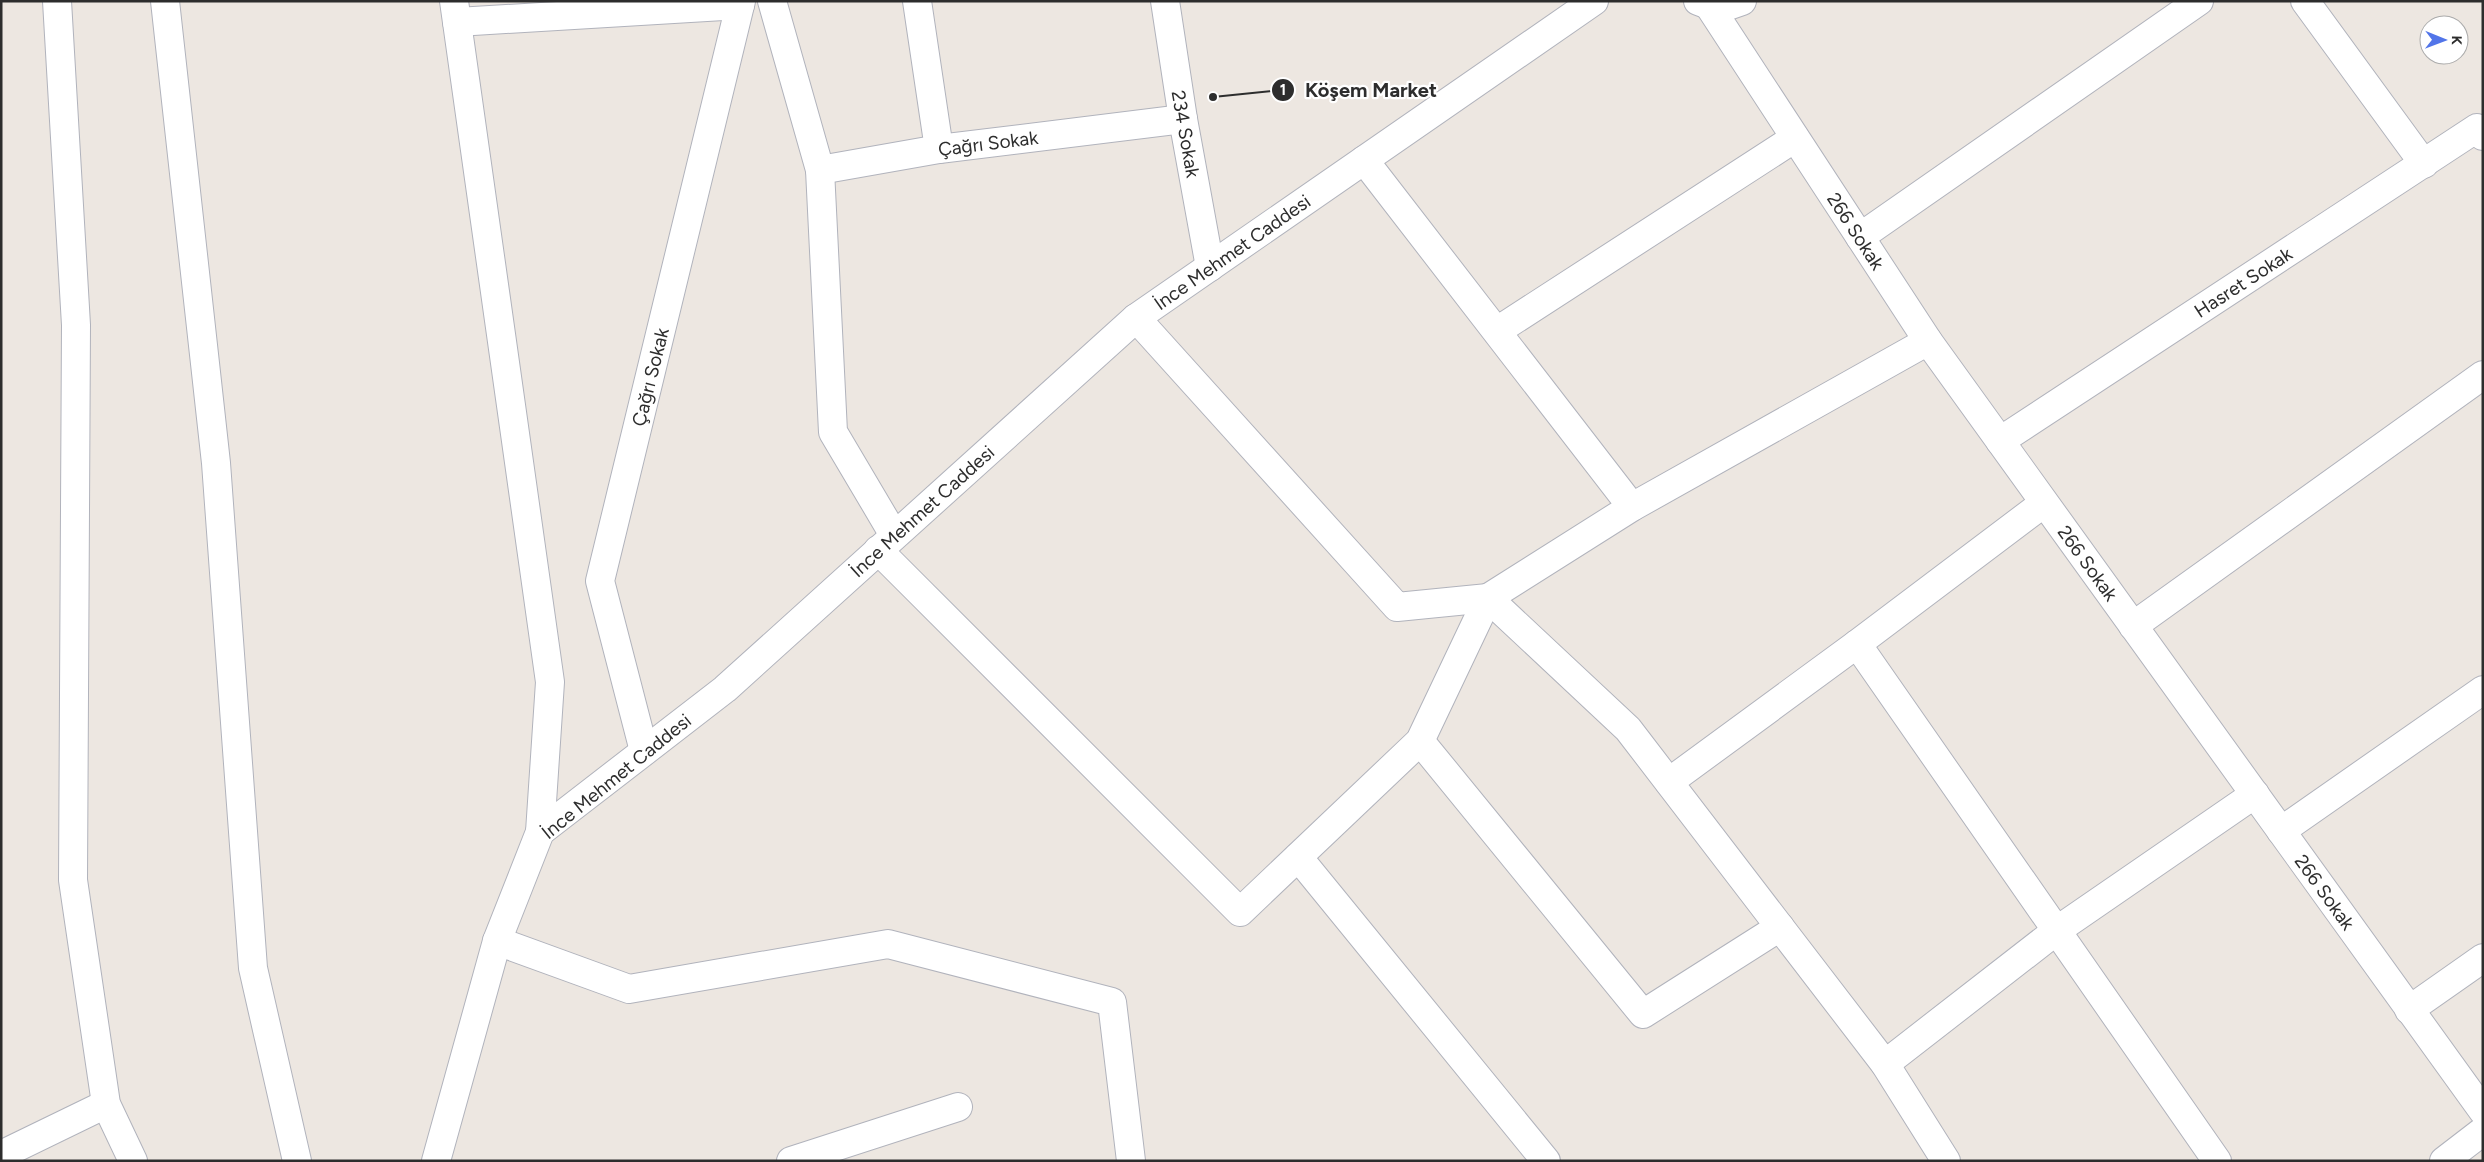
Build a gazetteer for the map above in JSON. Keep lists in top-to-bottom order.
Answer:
{
  "streets": {
    "street": [
      "234 Sokak",
      "Çağrı Sokak",
      "266 Sokak",
      "İnce Mehmet Caddesi",
      "Hasret Sokak"
    ]
  },
  "crossings": [
    ["234 Sokak", "Çağrı Sokak"],
    ["234 Sokak", "İnce Mehmet Caddesi"],
    ["Çağrı Sokak", "İnce Mehmet Caddesi"],
    ["266 Sokak", "Hasret Sokak"]
  ],
  "places": ["Köşem Market"],
  "north": "right"
}
